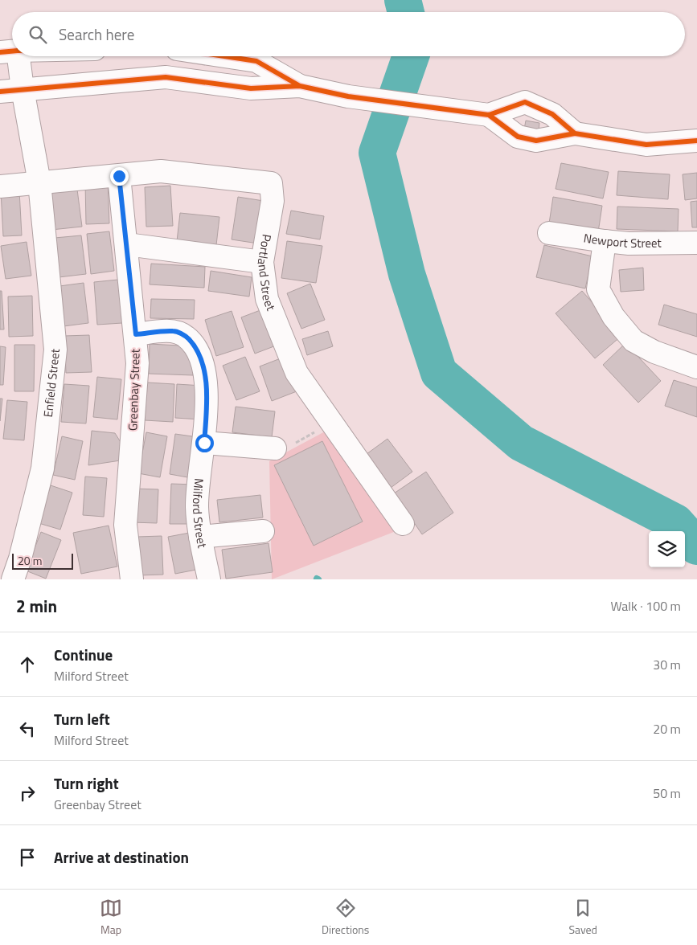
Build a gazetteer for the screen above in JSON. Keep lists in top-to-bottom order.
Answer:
{
  "streets": {
    "street": [
      "Newport Street",
      "Portland Street",
      "Enfield Street",
      "Greenbay Street",
      "Milford Street"
    ]
  },
  "crossings": [
    ["Portland Street", "Enfield Street"],
    ["Portland Street", "Greenbay Street"],
    ["Greenbay Street", "Milford Street"]
  ],
  "scale_bar": "20 m",
  "page": {
    "search": "Search here",
    "scale": "20 m",
    "heading": ["2 min", "Walk · 100 m"],
    "list": [
      ["Continue", "Milford Street", "30 m"],
      ["Turn left", "Milford Street", "20 m"],
      ["Turn right", "Greenbay Street", "50 m"],
      "Arrive at destination"
    ],
    "nav": ["Map", "Directions", "Saved"]
  }
}
